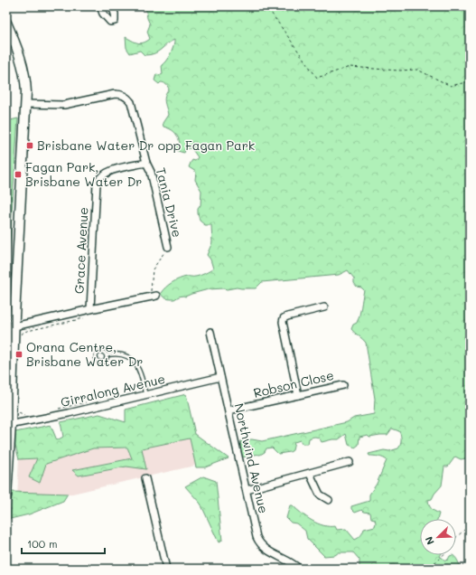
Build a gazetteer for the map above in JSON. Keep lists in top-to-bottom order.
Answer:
{
  "streets": {
    "street": [
      "Tania Drive",
      "Grace Avenue",
      "Robson Close",
      "Girralong Avenue",
      "Northwind Avenue"
    ]
  },
  "crossings": [
    ["Tania Drive", "Grace Avenue"],
    ["Robson Close", "Northwind Avenue"],
    ["Girralong Avenue", "Northwind Avenue"]
  ],
  "places": {
    "transit": ["Brisbane Water Dr opp Fagan Park", "Fagan Park, Brisbane Water Dr", "Orana Centre, Brisbane Water Dr"]
  },
  "scale_bar": "100 m",
  "north": "bottom left"
}
